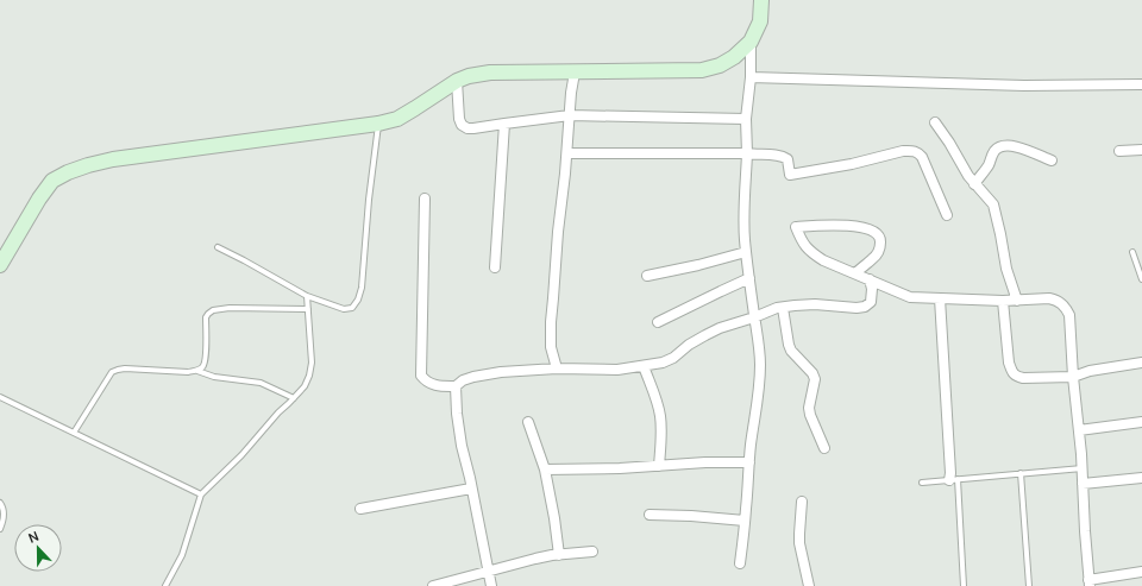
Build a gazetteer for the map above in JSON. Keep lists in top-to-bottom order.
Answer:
{
  "north": "top"
}
